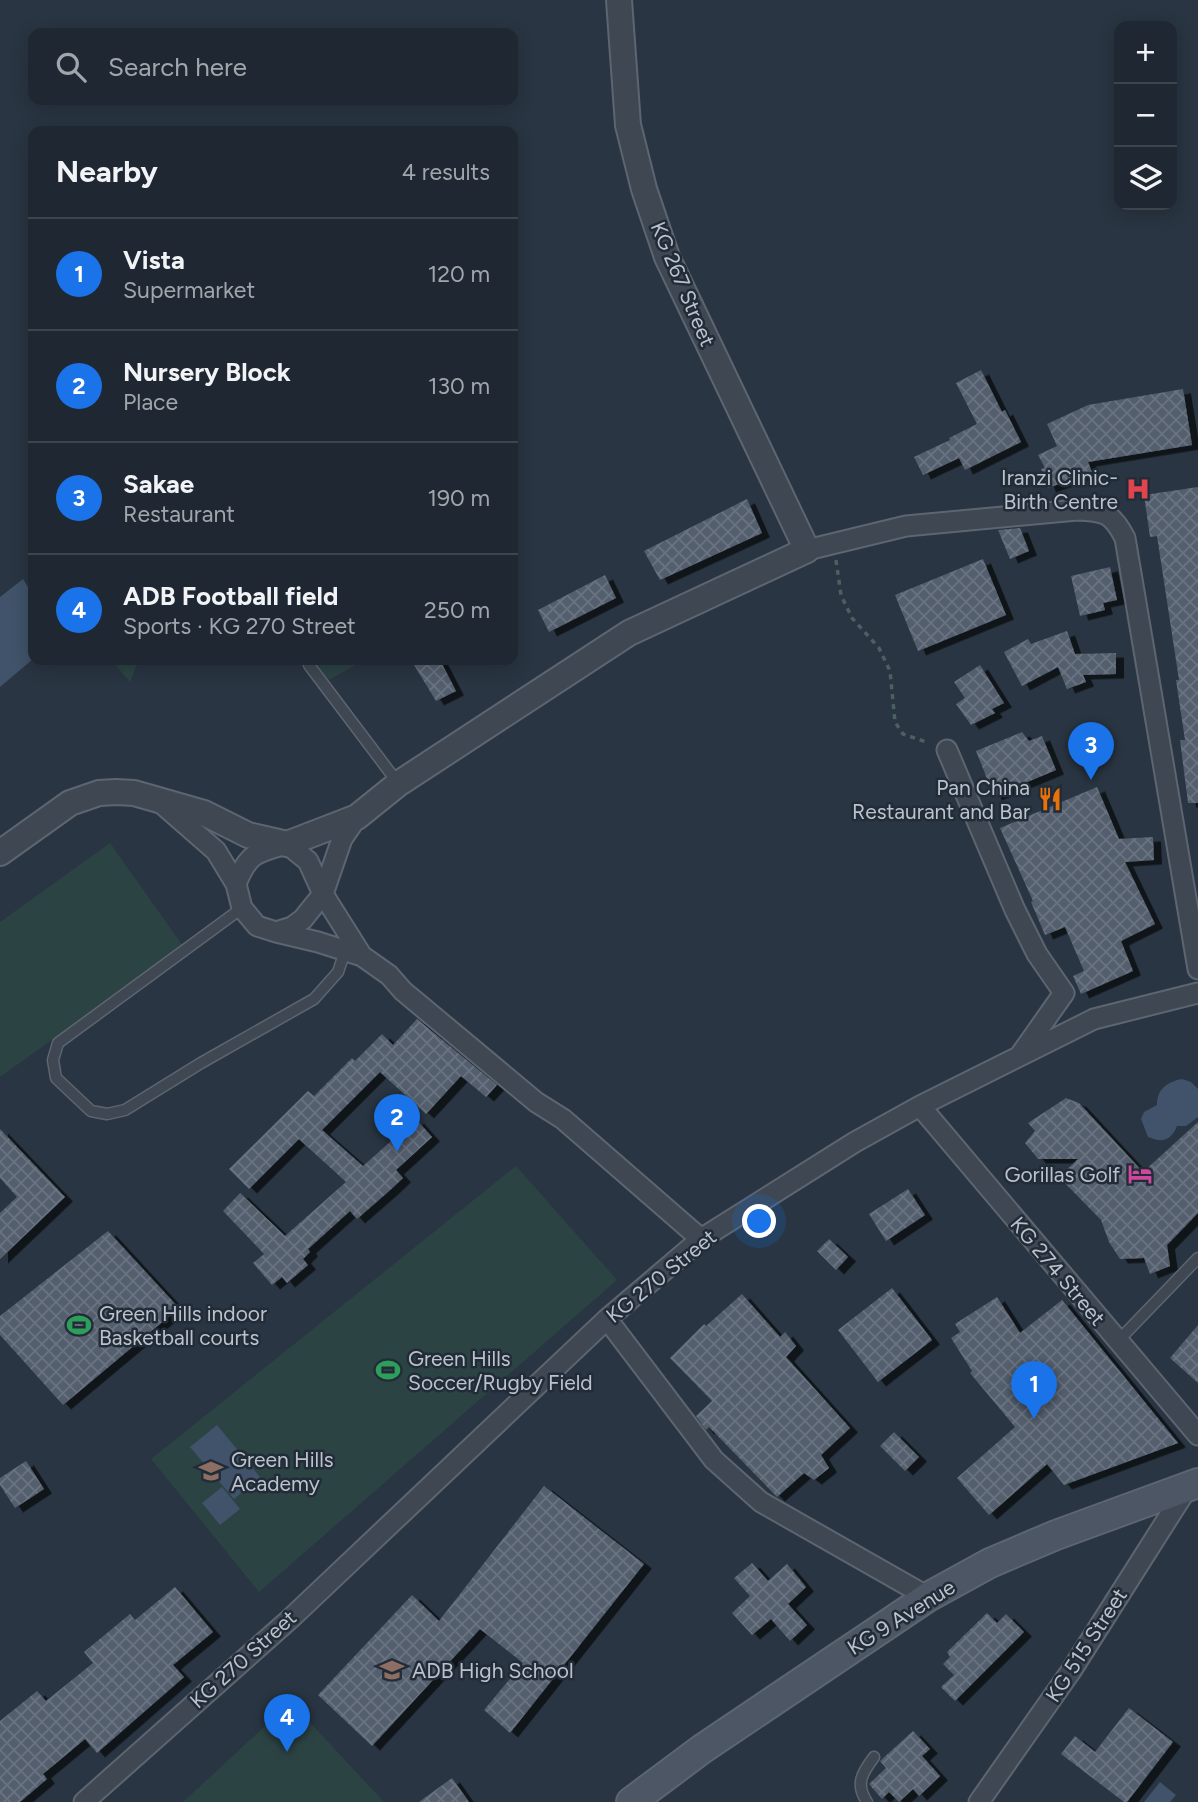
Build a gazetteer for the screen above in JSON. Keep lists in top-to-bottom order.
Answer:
{
  "streets": {
    "main road": ["KG 9 Avenue"],
    "street": [
      "KG 267 Street",
      "KG 274 Street",
      "KG 270 Street",
      "KG 515 Street"
    ]
  },
  "crossings": [
    ["KG 274 Street", "KG 270 Street"],
    ["KG 9 Avenue", "KG 515 Street"]
  ],
  "places": {
    "hospital": ["Iranzi Clinic- Birth Centre"],
    "restaurant": ["Pan China Restaurant and Bar"],
    "hotel": ["Gorillas Golf"],
    "sports": ["Green Hills indoor Basketball courts", "Green Hills Soccer/Rugby Field"],
    "school or university": ["Green Hills Academy", "ADB High School"]
  },
  "page": {
    "map_buttons": ["+", "−"],
    "search": "Search here",
    "heading": ["Nearby", "4 results"],
    "list": [
      {
        "mark": "1",
        "name": "Vista",
        "note": "Supermarket",
        "value": "120 m"
      },
      {
        "mark": "2",
        "name": "Nursery Block",
        "note": "Place",
        "value": "130 m"
      },
      {
        "mark": "3",
        "name": "Sakae",
        "note": "Restaurant",
        "value": "190 m"
      },
      {
        "mark": "4",
        "name": "ADB Football field",
        "note": "Sports · KG 270 Street",
        "value": "250 m"
      }
    ],
    "pins": [
      "3",
      "2",
      "1",
      "4"
    ]
  }
}
